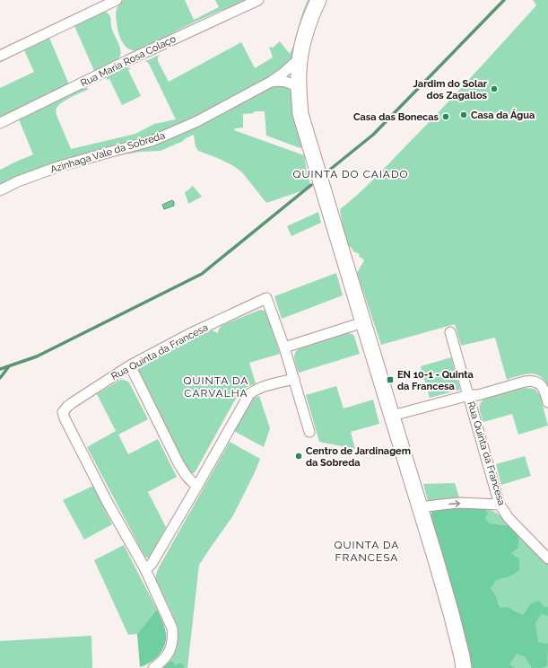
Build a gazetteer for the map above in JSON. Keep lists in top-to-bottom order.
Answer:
{
  "streets": {
    "street": ["Rua Maria Rosa Colaço", "Azinhaga Vale da Sobreda", "Rua Quinta da Francesa"]
  },
  "districts": ["QUINTA DO CAIADO", "QUINTA DA CARVALHA", "QUINTA DA FRANCESA"],
  "places": {
    "other": [
      "Jardim do Solar dos Zagallos",
      "Casa da Água",
      "Casa das Bonecas",
      "Centro de Jardinagem da Sobreda"
    ],
    "transit": ["EN 10-1 - Quinta da Francesa"]
  }
}
